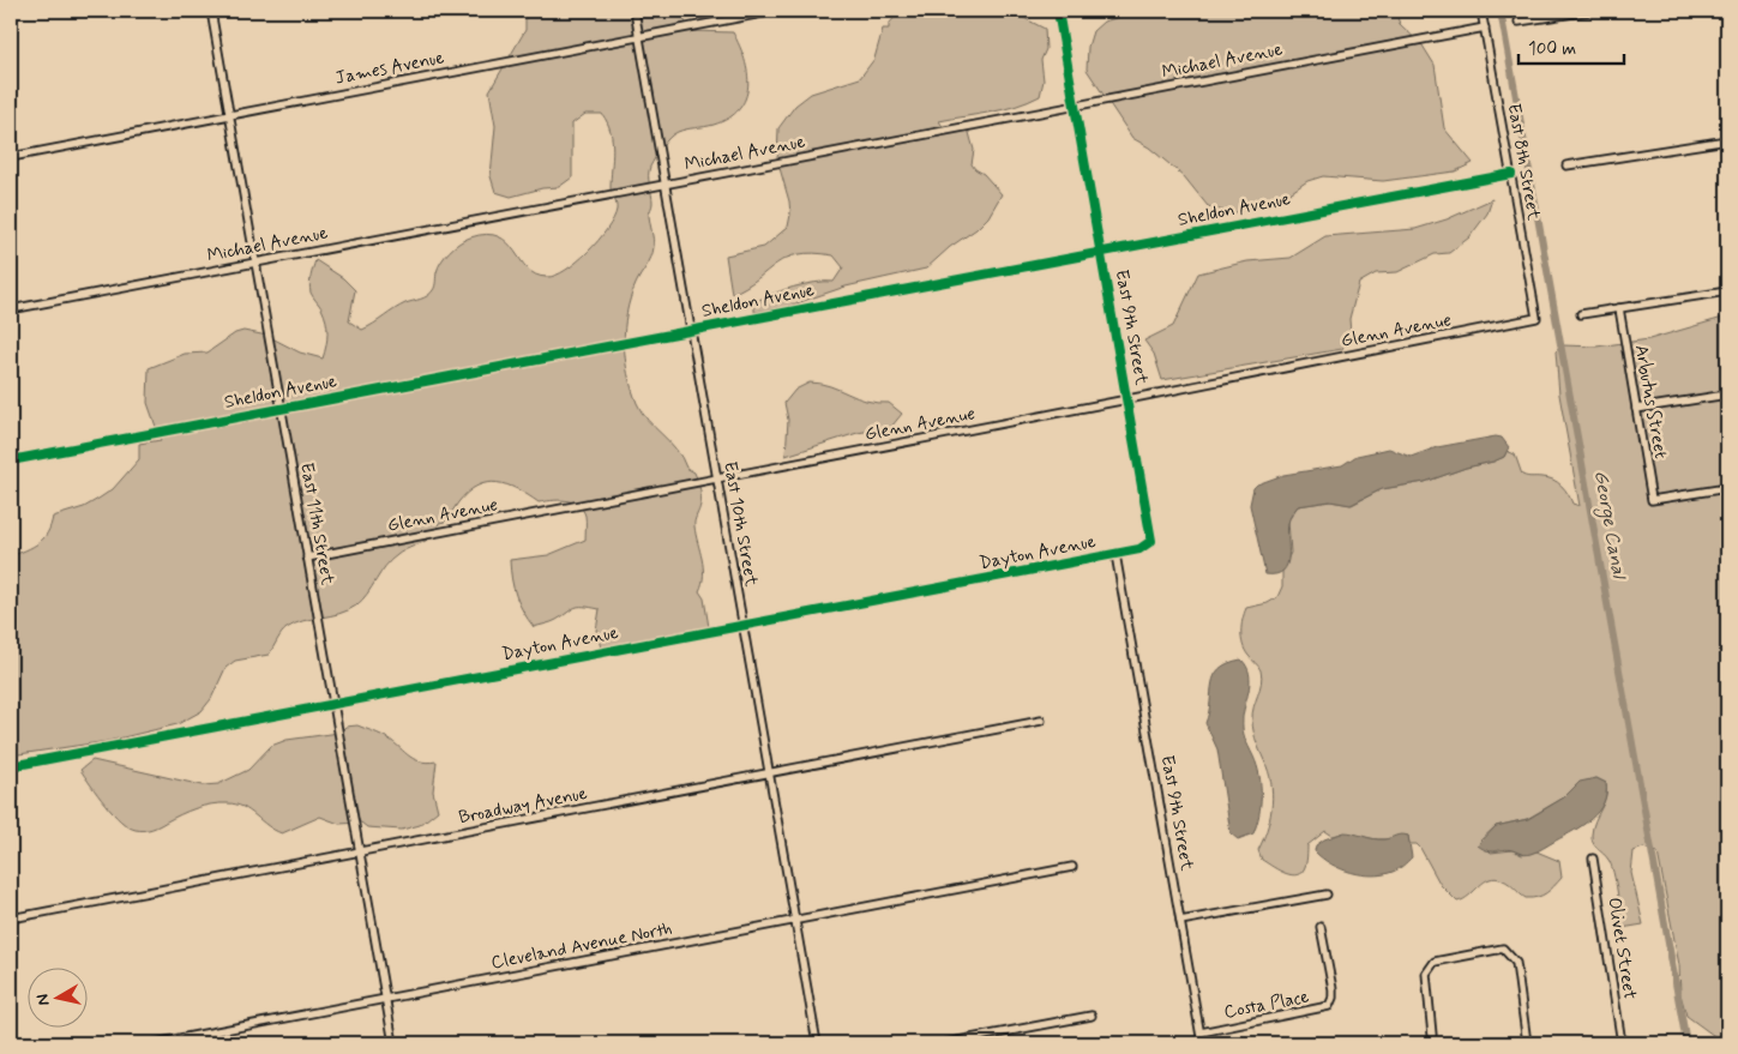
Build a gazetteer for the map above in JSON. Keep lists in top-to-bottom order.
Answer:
{
  "streets": {
    "street": [
      "Michael Avenue",
      "James Avenue",
      "East 8th Street",
      "Sheldon Avenue",
      "East 9th Street",
      "Glenn Avenue",
      "Arbutus Street",
      "East 11th Street",
      "East 10th Street",
      "Dayton Avenue",
      "Broadway Avenue",
      "Cleveland Avenue North",
      "Olivet Street",
      "Costa Place"
    ]
  },
  "crossings": [
    ["Michael Avenue", "East 8th Street"],
    ["Michael Avenue", "East 9th Street"],
    ["Michael Avenue", "East 11th Street"],
    ["Michael Avenue", "East 10th Street"],
    ["James Avenue", "East 11th Street"],
    ["James Avenue", "East 10th Street"],
    ["East 8th Street", "Sheldon Avenue"],
    ["East 8th Street", "Glenn Avenue"],
    ["Sheldon Avenue", "East 9th Street"],
    ["Sheldon Avenue", "East 11th Street"],
    ["Sheldon Avenue", "East 10th Street"],
    ["East 9th Street", "Glenn Avenue"],
    ["East 9th Street", "Dayton Avenue"],
    ["East 9th Street", "Costa Place"],
    ["Glenn Avenue", "East 11th Street"],
    ["Glenn Avenue", "East 10th Street"],
    ["East 11th Street", "Dayton Avenue"],
    ["East 11th Street", "Broadway Avenue"],
    ["East 11th Street", "Cleveland Avenue North"],
    ["East 10th Street", "Dayton Avenue"],
    ["East 10th Street", "Broadway Avenue"],
    ["East 10th Street", "Cleveland Avenue North"]
  ],
  "water": ["George Canal"],
  "scale_bar": "100 m",
  "north": "left"
}
